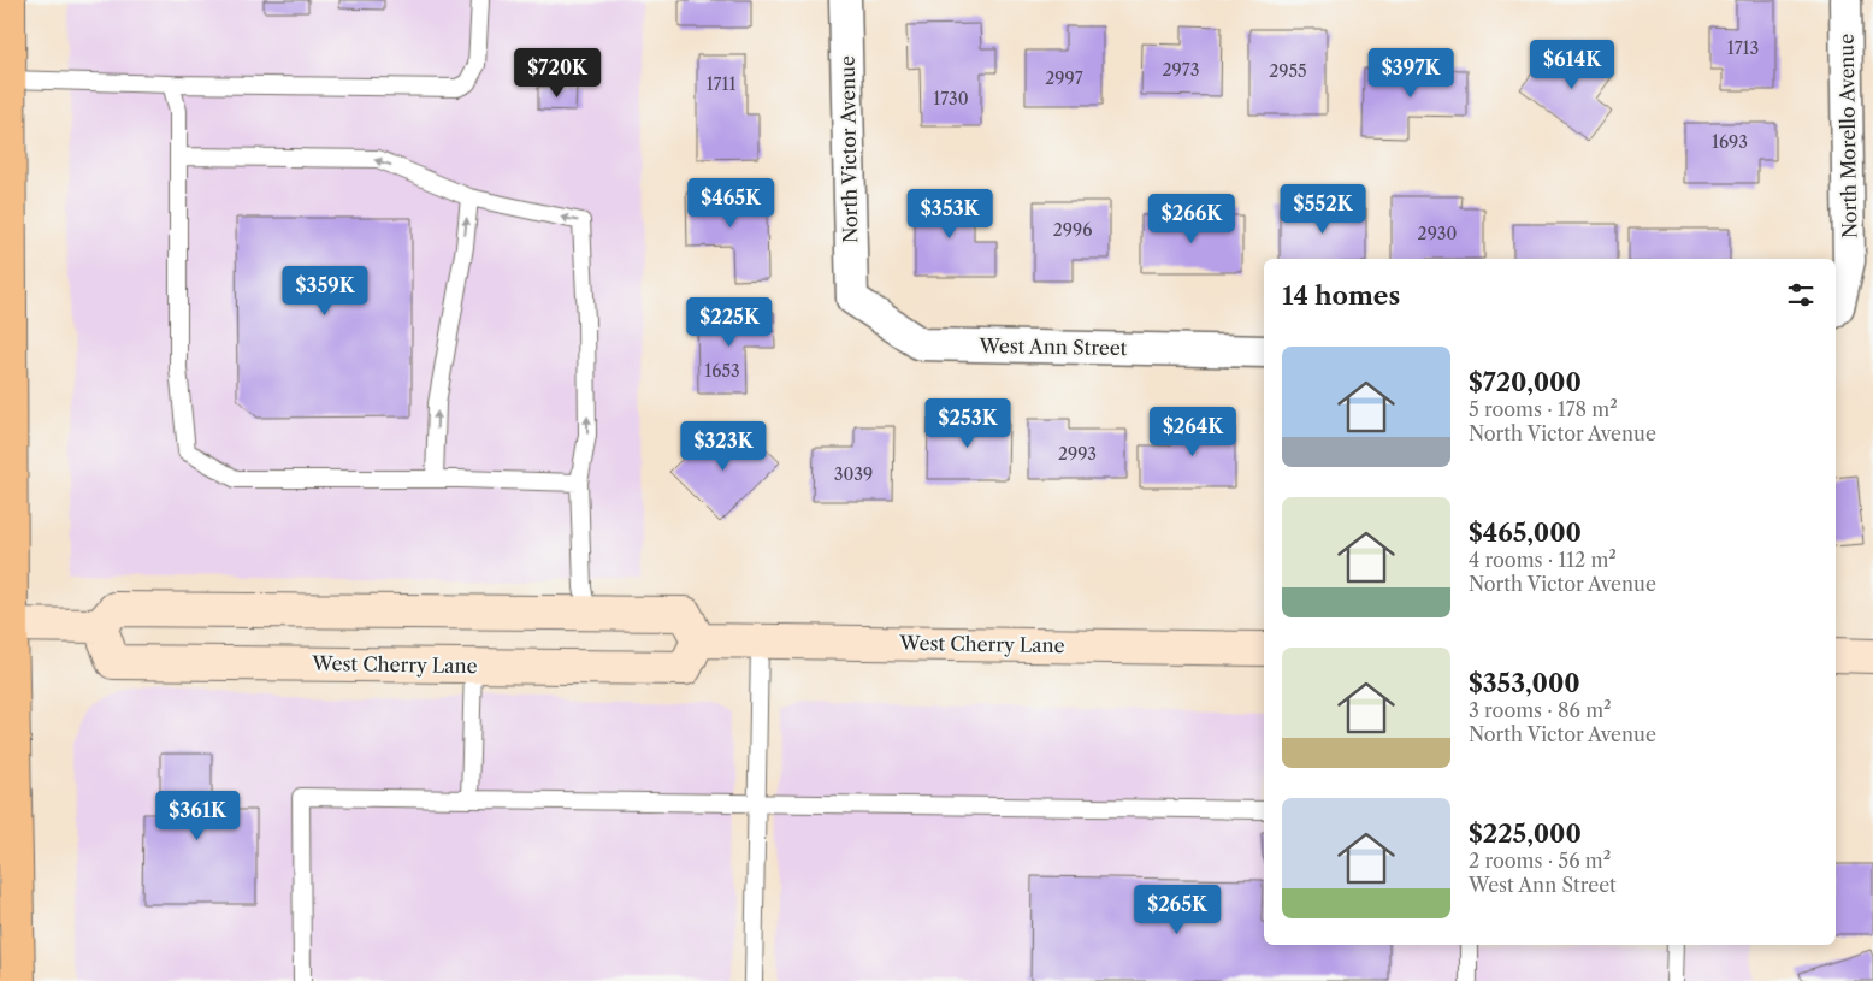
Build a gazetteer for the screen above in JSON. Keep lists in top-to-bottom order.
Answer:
{
  "streets": {
    "main road": ["West Cherry Lane"],
    "street": ["North Morello Avenue", "North Victor Avenue", "West Ann Street"]
  },
  "crossings": [
    ["North Victor Avenue", "West Ann Street"]
  ],
  "house_numbers": [
    "1713",
    "2973",
    "2955",
    "2997",
    "1711",
    "1730",
    "1693",
    "2996",
    "2930",
    "1653",
    "2993",
    "3039"
  ],
  "page": {
    "price": [
      "$614K",
      "$720K",
      "$397K",
      "$465K",
      "$552K",
      "$353K",
      "$266K",
      "$359K",
      "$225K",
      "$253K",
      "$264K",
      "$323K",
      "$361K",
      "$265K"
    ],
    "heading": "14 homes",
    "list": [
      {
        "name": "$720,000",
        "note": "5 rooms · 178 m² · North Victor Avenue"
      },
      {
        "name": "$465,000",
        "note": "4 rooms · 112 m² · North Victor Avenue"
      },
      {
        "name": "$353,000",
        "note": "3 rooms · 86 m² · North Victor Avenue"
      },
      {
        "name": "$225,000",
        "note": "2 rooms · 56 m² · West Ann Street"
      }
    ]
  }
}
